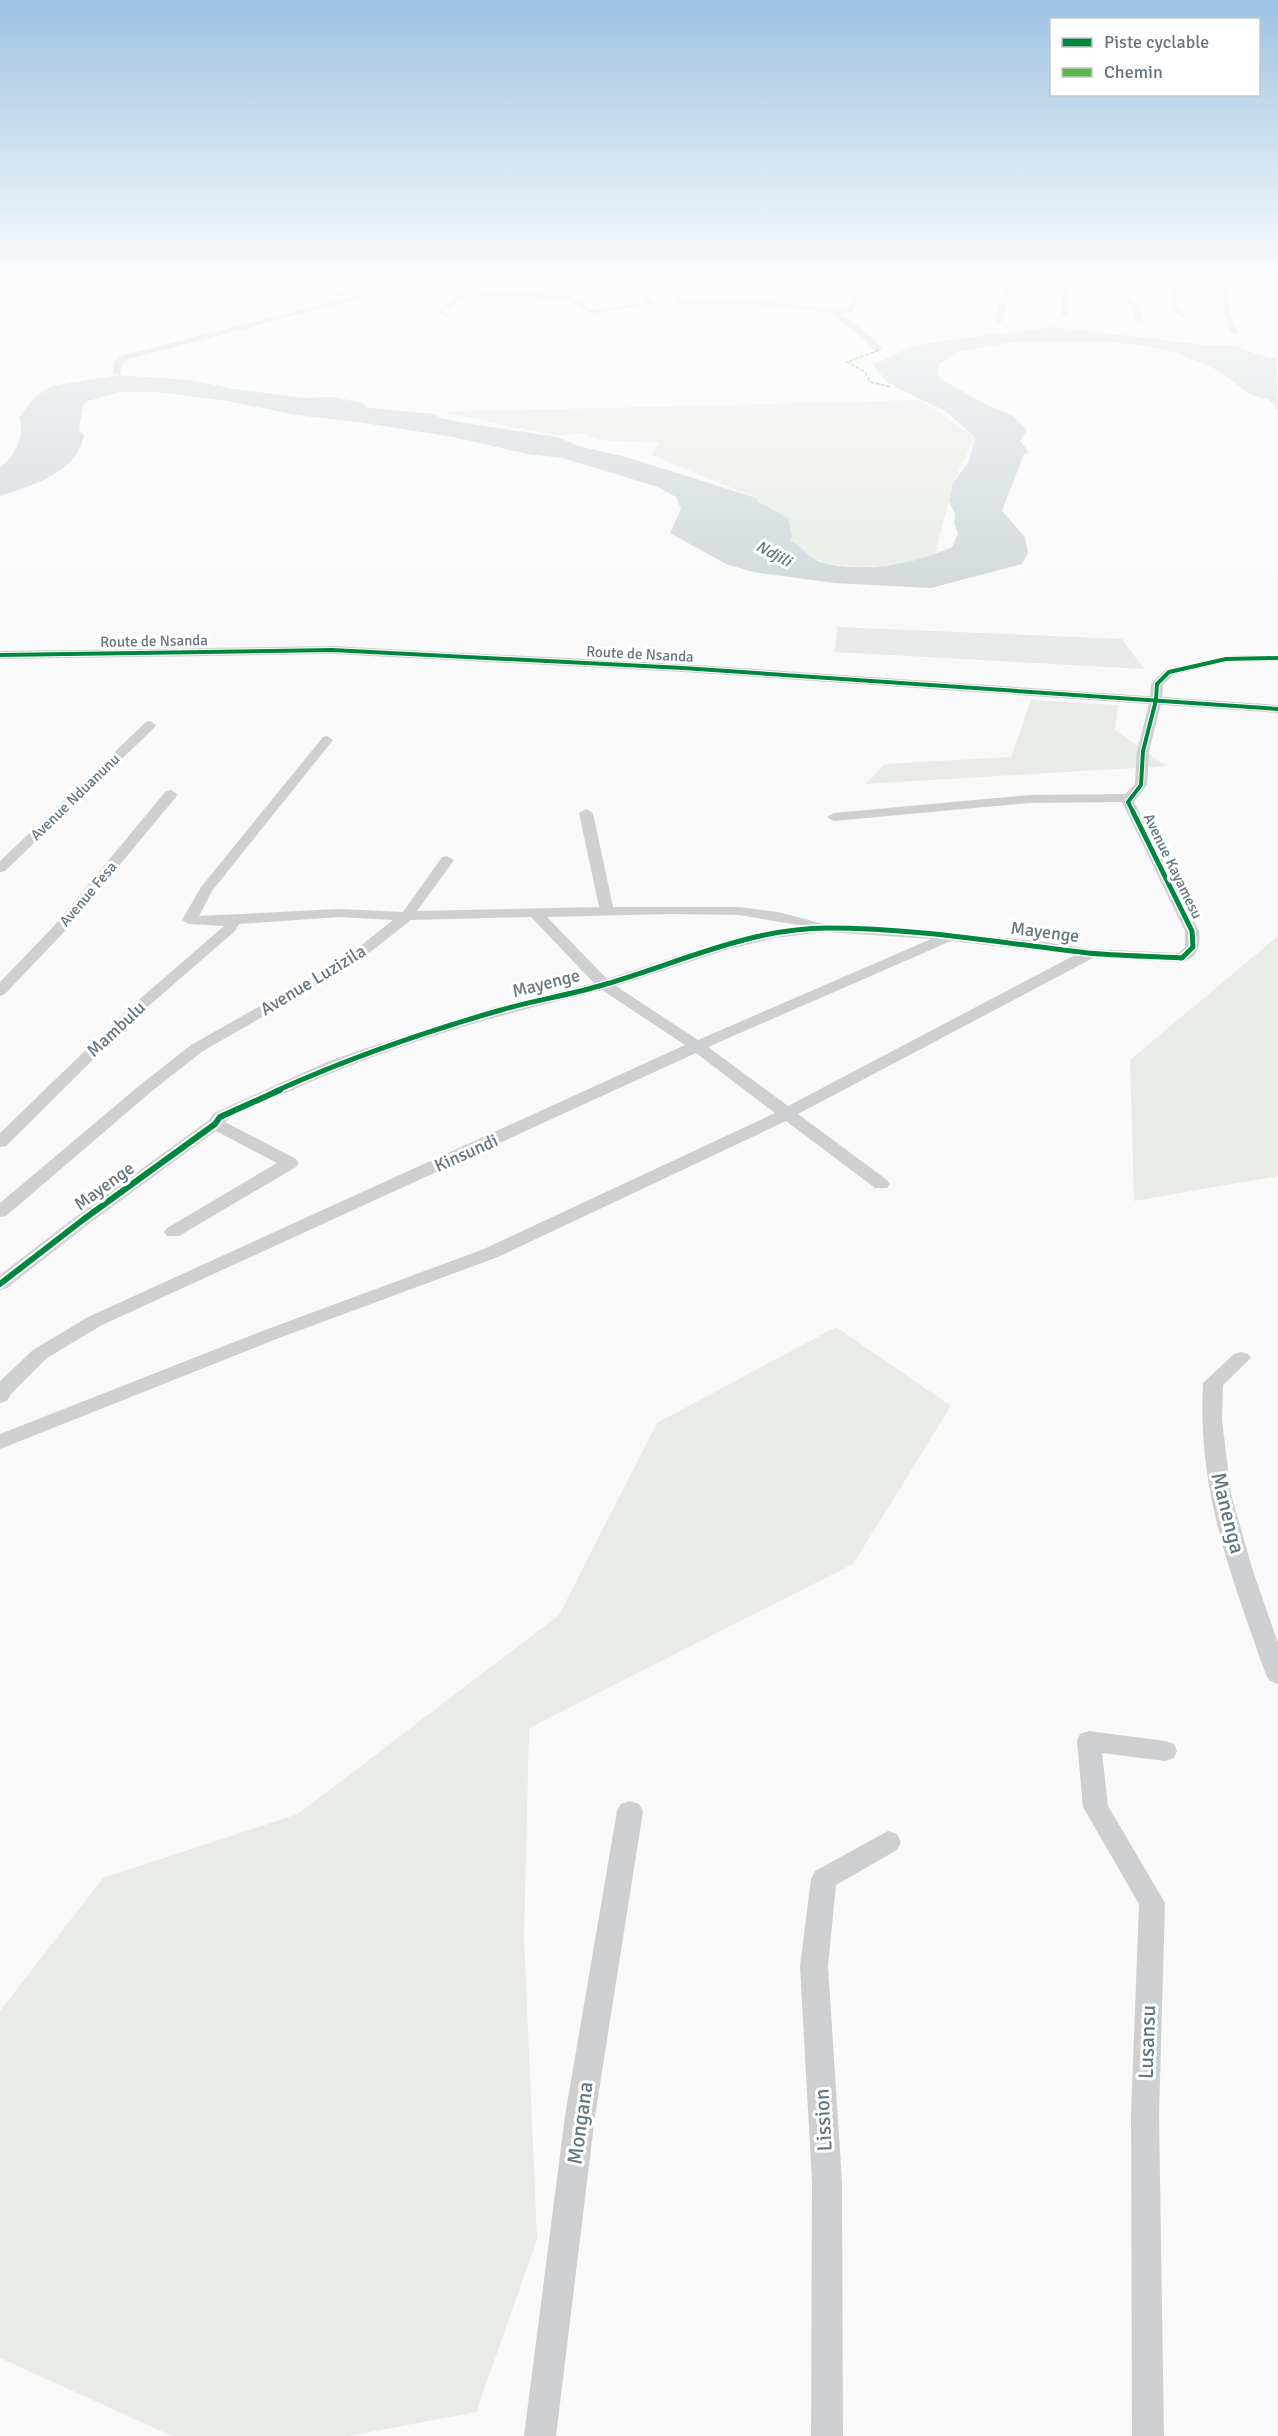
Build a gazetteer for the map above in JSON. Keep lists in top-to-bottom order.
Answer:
{
  "streets": {
    "street": [
      "Route de Nsanda",
      "Avenue Nduanunu",
      "Avenue Kayamesu",
      "Avenue Fesa",
      "Mayenge",
      "Avenue Luzizila",
      "Mambulu",
      "Kinsundi",
      "Manenga",
      "Lusansu",
      "Lission",
      "Mongana"
    ]
  },
  "crossings": [
    ["Route de Nsanda", "Avenue Kayamesu"],
    ["Avenue Kayamesu", "Mayenge"],
    ["Mayenge", "Kinsundi"]
  ],
  "water": ["Ndjili"],
  "legend": ["Piste cyclable", "Chemin"]
}
